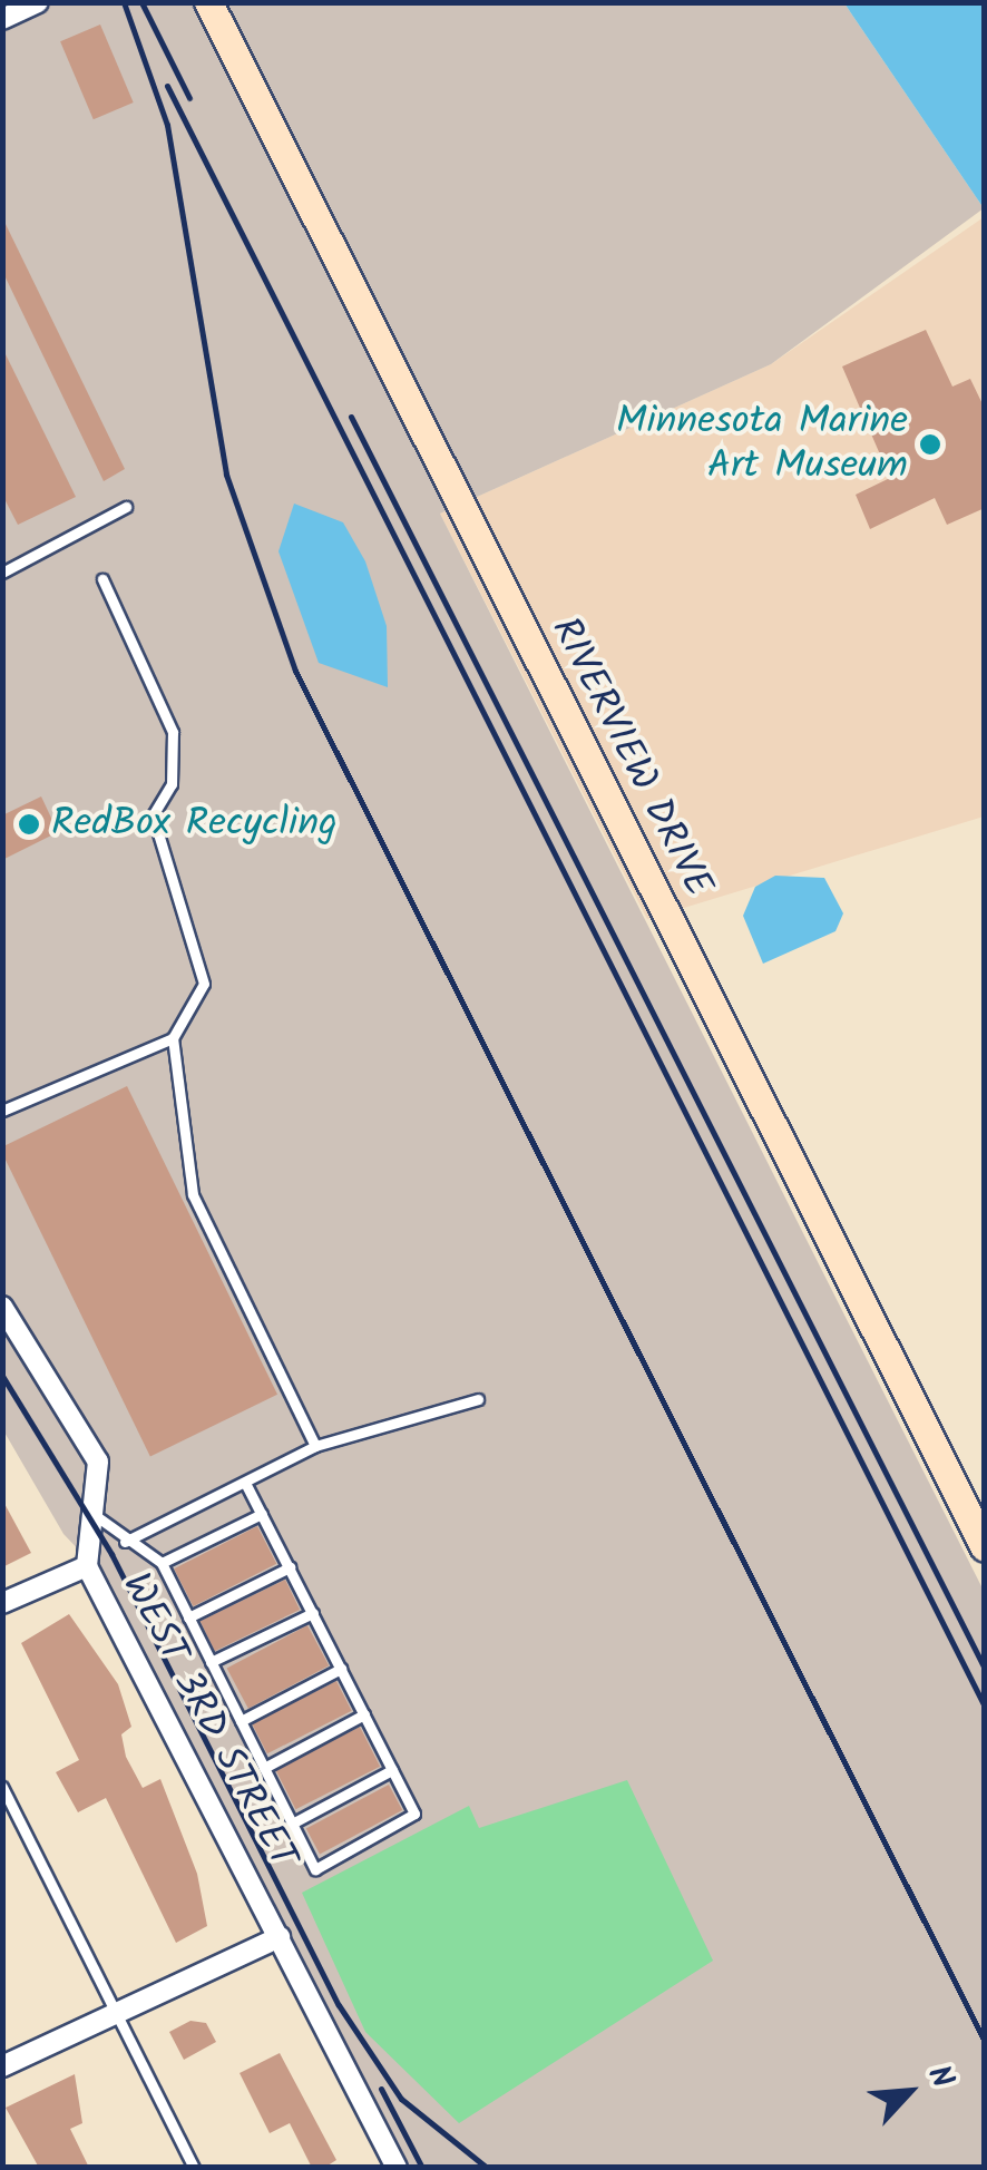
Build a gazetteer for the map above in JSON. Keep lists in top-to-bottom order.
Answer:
{
  "streets": {
    "street": ["RIVERVIEW DRIVE", "WEST 3RD STREET"]
  },
  "places": ["Minnesota Marine Art Museum", "RedBox Recycling"],
  "north": "top right"
}
